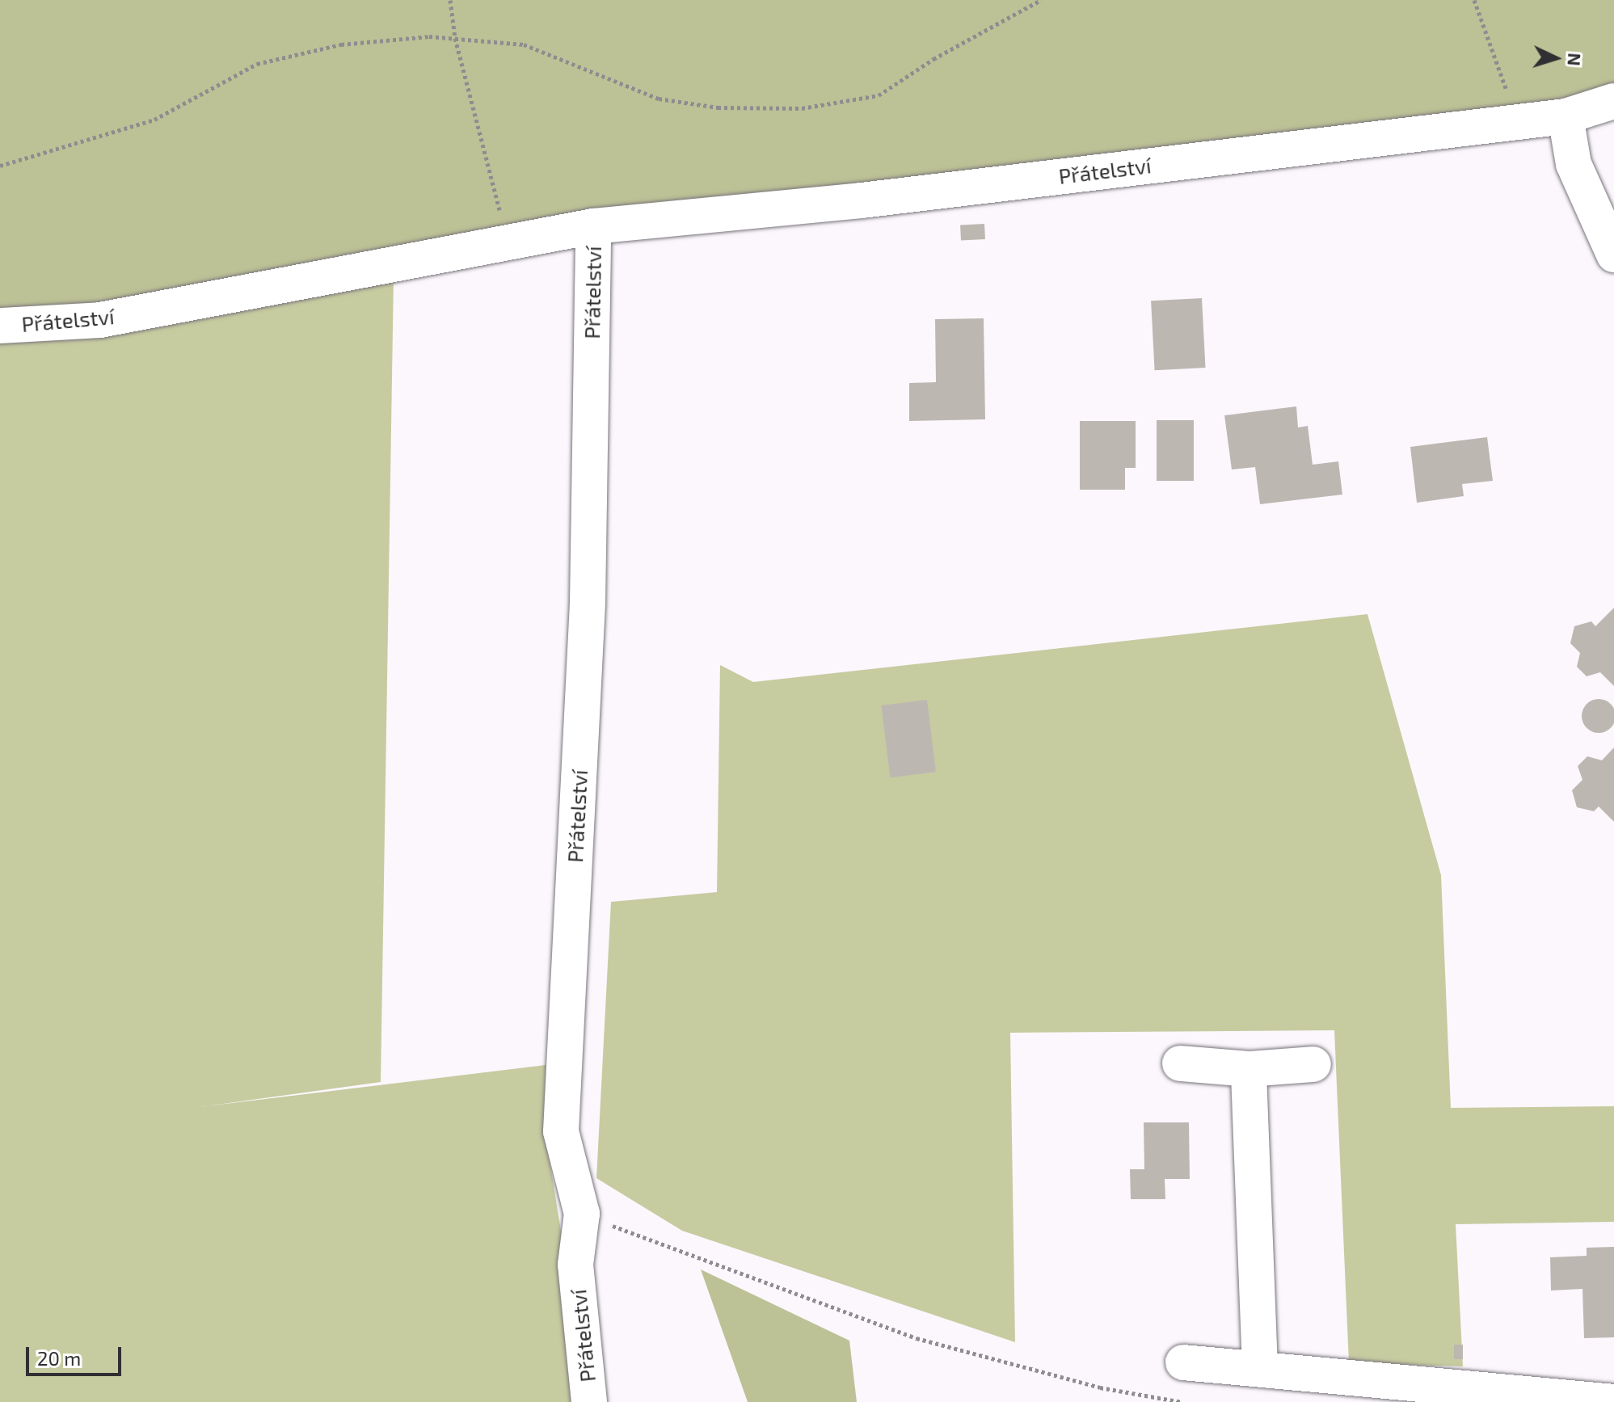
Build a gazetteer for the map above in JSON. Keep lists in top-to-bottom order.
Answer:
{
  "streets": {
    "street": ["Přátelství"]
  },
  "scale_bar": "20 m",
  "north": "right"
}
